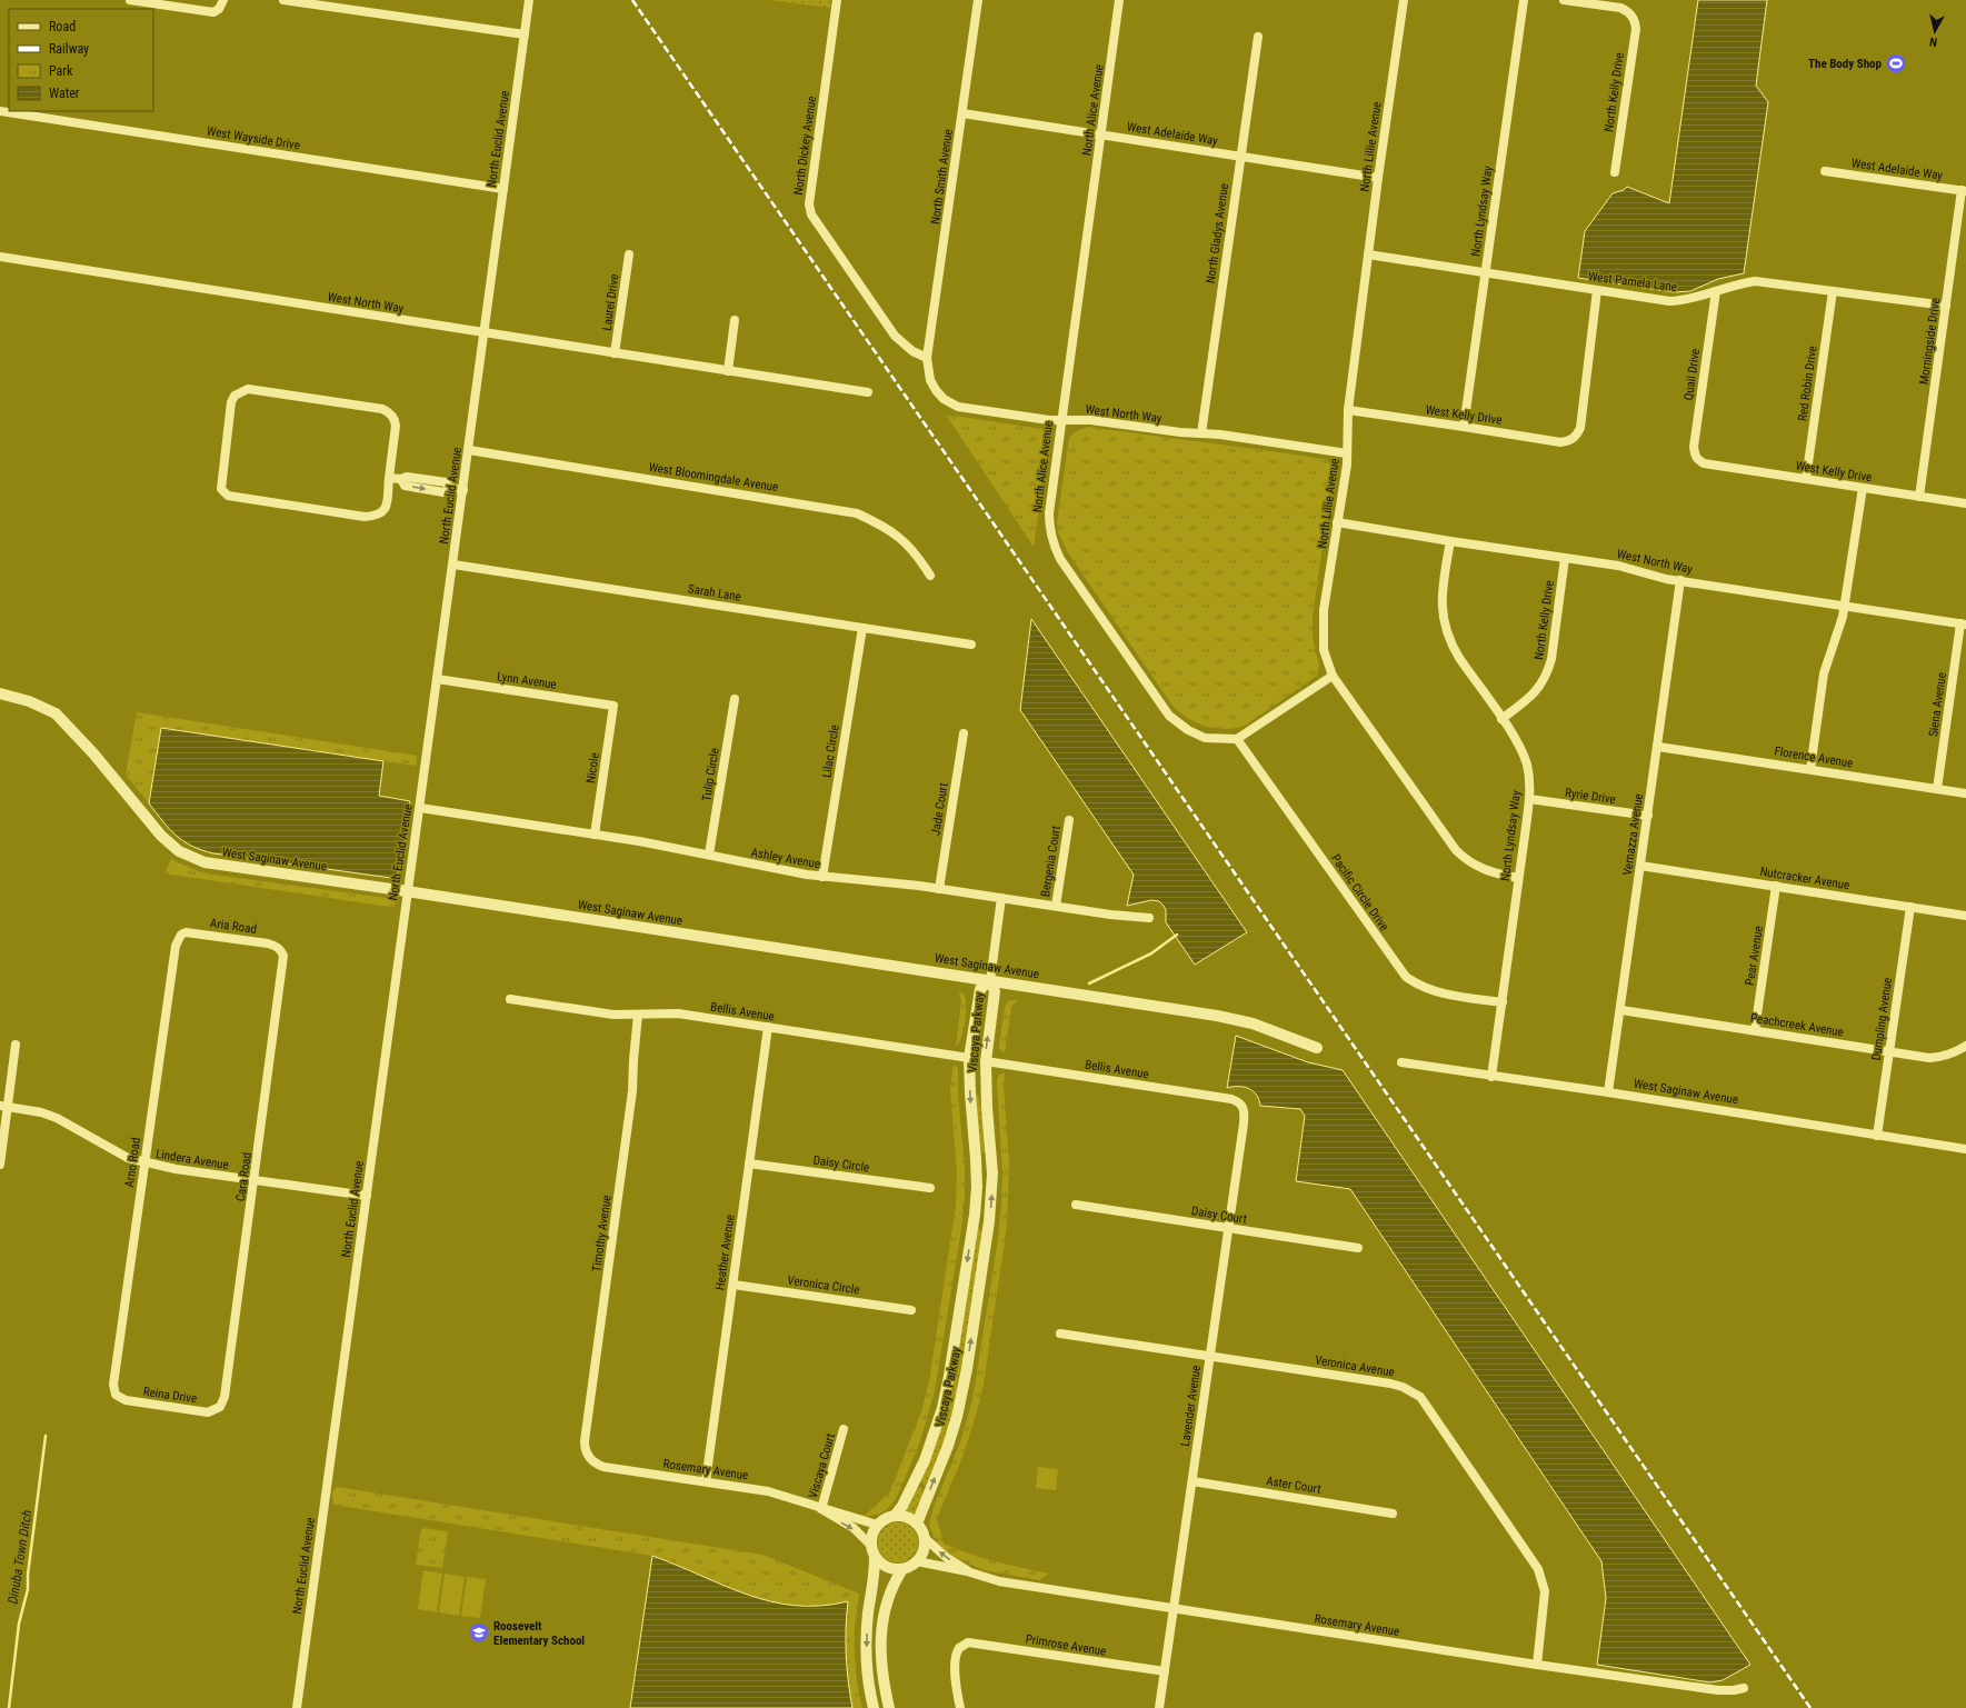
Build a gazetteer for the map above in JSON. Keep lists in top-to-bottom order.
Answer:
{
  "streets": {
    "street": [
      "North Kelly Drive",
      "North Alice Avenue",
      "West Adelaide Way",
      "West Wayside Drive",
      "North Euclid Avenue",
      "North Dickey Avenue",
      "North Lillie Avenue",
      "North Smith Avenue",
      "North Lyndsay Way",
      "North Gladys Avenue",
      "West Pamela Lane",
      "West North Way",
      "Laurel Drive",
      "Morningside Drive",
      "Quail Drive",
      "Red Robin Drive",
      "West Kelly Drive",
      "West Bloomingdale Avenue",
      "Sarah Lane",
      "Lynn Avenue",
      "Siena Avenue",
      "Lilac Circle",
      "Florence Avenue",
      "Nicole",
      "Tulip Circle",
      "Ryrie Drive",
      "Jade Court",
      "Vernazza Avenue",
      "Ashley Avenue",
      "West Saginaw Avenue",
      "Bergenia Court",
      "Nutcracker Avenue",
      "Pacific Circle Drive",
      "Aria Road",
      "Pear Avenue",
      "Bellis Avenue",
      "Dumpling Avenue",
      "Peachcreek Avenue",
      "Viscaya Parkway",
      "Lindera Avenue",
      "Arno Road",
      "Daisy Circle",
      "Cara Road",
      "Daisy Court",
      "Timothy Avenue",
      "Heather Avenue",
      "Veronica Circle",
      "Veronica Avenue",
      "Reina Drive",
      "Lavender Avenue",
      "Viscaya Court",
      "Rosemary Avenue",
      "Aster Court",
      "Primrose Avenue"
    ]
  },
  "crossings": [
    ["North Kelly Drive", "North Lyndsay Way"],
    ["North Kelly Drive", "West North Way"],
    ["North Alice Avenue", "West Adelaide Way"],
    ["North Alice Avenue", "West North Way"],
    ["North Alice Avenue", "Pacific Circle Drive"],
    ["West Adelaide Way", "North Lillie Avenue"],
    ["West Adelaide Way", "North Smith Avenue"],
    ["West Adelaide Way", "North Gladys Avenue"],
    ["West Adelaide Way", "Morningside Drive"],
    ["West Wayside Drive", "North Euclid Avenue"],
    ["North Euclid Avenue", "West North Way"],
    ["North Euclid Avenue", "West Bloomingdale Avenue"],
    ["North Euclid Avenue", "Sarah Lane"],
    ["North Euclid Avenue", "Lynn Avenue"],
    ["North Euclid Avenue", "Ashley Avenue"],
    ["North Euclid Avenue", "West Saginaw Avenue"],
    ["North Euclid Avenue", "Lindera Avenue"],
    ["North Dickey Avenue", "North Smith Avenue"],
    ["North Dickey Avenue", "West North Way"],
    ["North Lillie Avenue", "North Lyndsay Way"],
    ["North Lillie Avenue", "West Pamela Lane"],
    ["North Lillie Avenue", "West North Way"],
    ["North Lillie Avenue", "West Kelly Drive"],
    ["North Smith Avenue", "West North Way"],
    ["North Lyndsay Way", "West Pamela Lane"],
    ["North Lyndsay Way", "West North Way"],
    ["North Lyndsay Way", "West Kelly Drive"],
    ["North Lyndsay Way", "Ryrie Drive"],
    ["North Lyndsay Way", "West Saginaw Avenue"],
    ["North Lyndsay Way", "Pacific Circle Drive"],
    ["North Gladys Avenue", "West North Way"],
    ["West Pamela Lane", "Morningside Drive"],
    ["West Pamela Lane", "Quail Drive"],
    ["West Pamela Lane", "Red Robin Drive"],
    ["West Pamela Lane", "West Kelly Drive"],
    ["West North Way", "Laurel Drive"],
    ["West North Way", "Siena Avenue"],
    ["West North Way", "Vernazza Avenue"],
    ["Morningside Drive", "West Kelly Drive"],
    ["Quail Drive", "West Kelly Drive"],
    ["Red Robin Drive", "West Kelly Drive"],
    ["Sarah Lane", "Lilac Circle"],
    ["Lynn Avenue", "Nicole"],
    ["Siena Avenue", "Florence Avenue"],
    ["Lilac Circle", "Ashley Avenue"],
    ["Florence Avenue", "Vernazza Avenue"],
    ["Nicole", "Ashley Avenue"],
    ["Tulip Circle", "Ashley Avenue"],
    ["Ryrie Drive", "Vernazza Avenue"],
    ["Jade Court", "Ashley Avenue"],
    ["Vernazza Avenue", "West Saginaw Avenue"],
    ["Vernazza Avenue", "Nutcracker Avenue"],
    ["Vernazza Avenue", "Peachcreek Avenue"],
    ["Ashley Avenue", "Bergenia Court"],
    ["West Saginaw Avenue", "Dumpling Avenue"],
    ["West Saginaw Avenue", "Viscaya Parkway"],
    ["Nutcracker Avenue", "Pear Avenue"],
    ["Nutcracker Avenue", "Dumpling Avenue"],
    ["Aria Road", "Arno Road"],
    ["Aria Road", "Cara Road"],
    ["Pear Avenue", "Peachcreek Avenue"],
    ["Bellis Avenue", "Viscaya Parkway"],
    ["Bellis Avenue", "Timothy Avenue"],
    ["Bellis Avenue", "Heather Avenue"],
    ["Bellis Avenue", "Lavender Avenue"],
    ["Dumpling Avenue", "Peachcreek Avenue"],
    ["Viscaya Parkway", "Rosemary Avenue"],
    ["Lindera Avenue", "Arno Road"],
    ["Lindera Avenue", "Cara Road"],
    ["Arno Road", "Reina Drive"],
    ["Daisy Circle", "Heather Avenue"],
    ["Cara Road", "Reina Drive"],
    ["Daisy Court", "Lavender Avenue"],
    ["Timothy Avenue", "Rosemary Avenue"],
    ["Heather Avenue", "Veronica Circle"],
    ["Heather Avenue", "Rosemary Avenue"],
    ["Veronica Avenue", "Lavender Avenue"],
    ["Veronica Avenue", "Rosemary Avenue"],
    ["Lavender Avenue", "Rosemary Avenue"],
    ["Lavender Avenue", "Aster Court"],
    ["Lavender Avenue", "Primrose Avenue"],
    ["Viscaya Court", "Rosemary Avenue"]
  ],
  "water": ["Dinuba Town Ditch"],
  "places": {
    "sports": ["The Body Shop"],
    "school or university": ["Roosevelt Elementary School"]
  },
  "legend": [
    "Road",
    "Railway",
    "Park",
    "Water"
  ],
  "north": "bottom"
}
